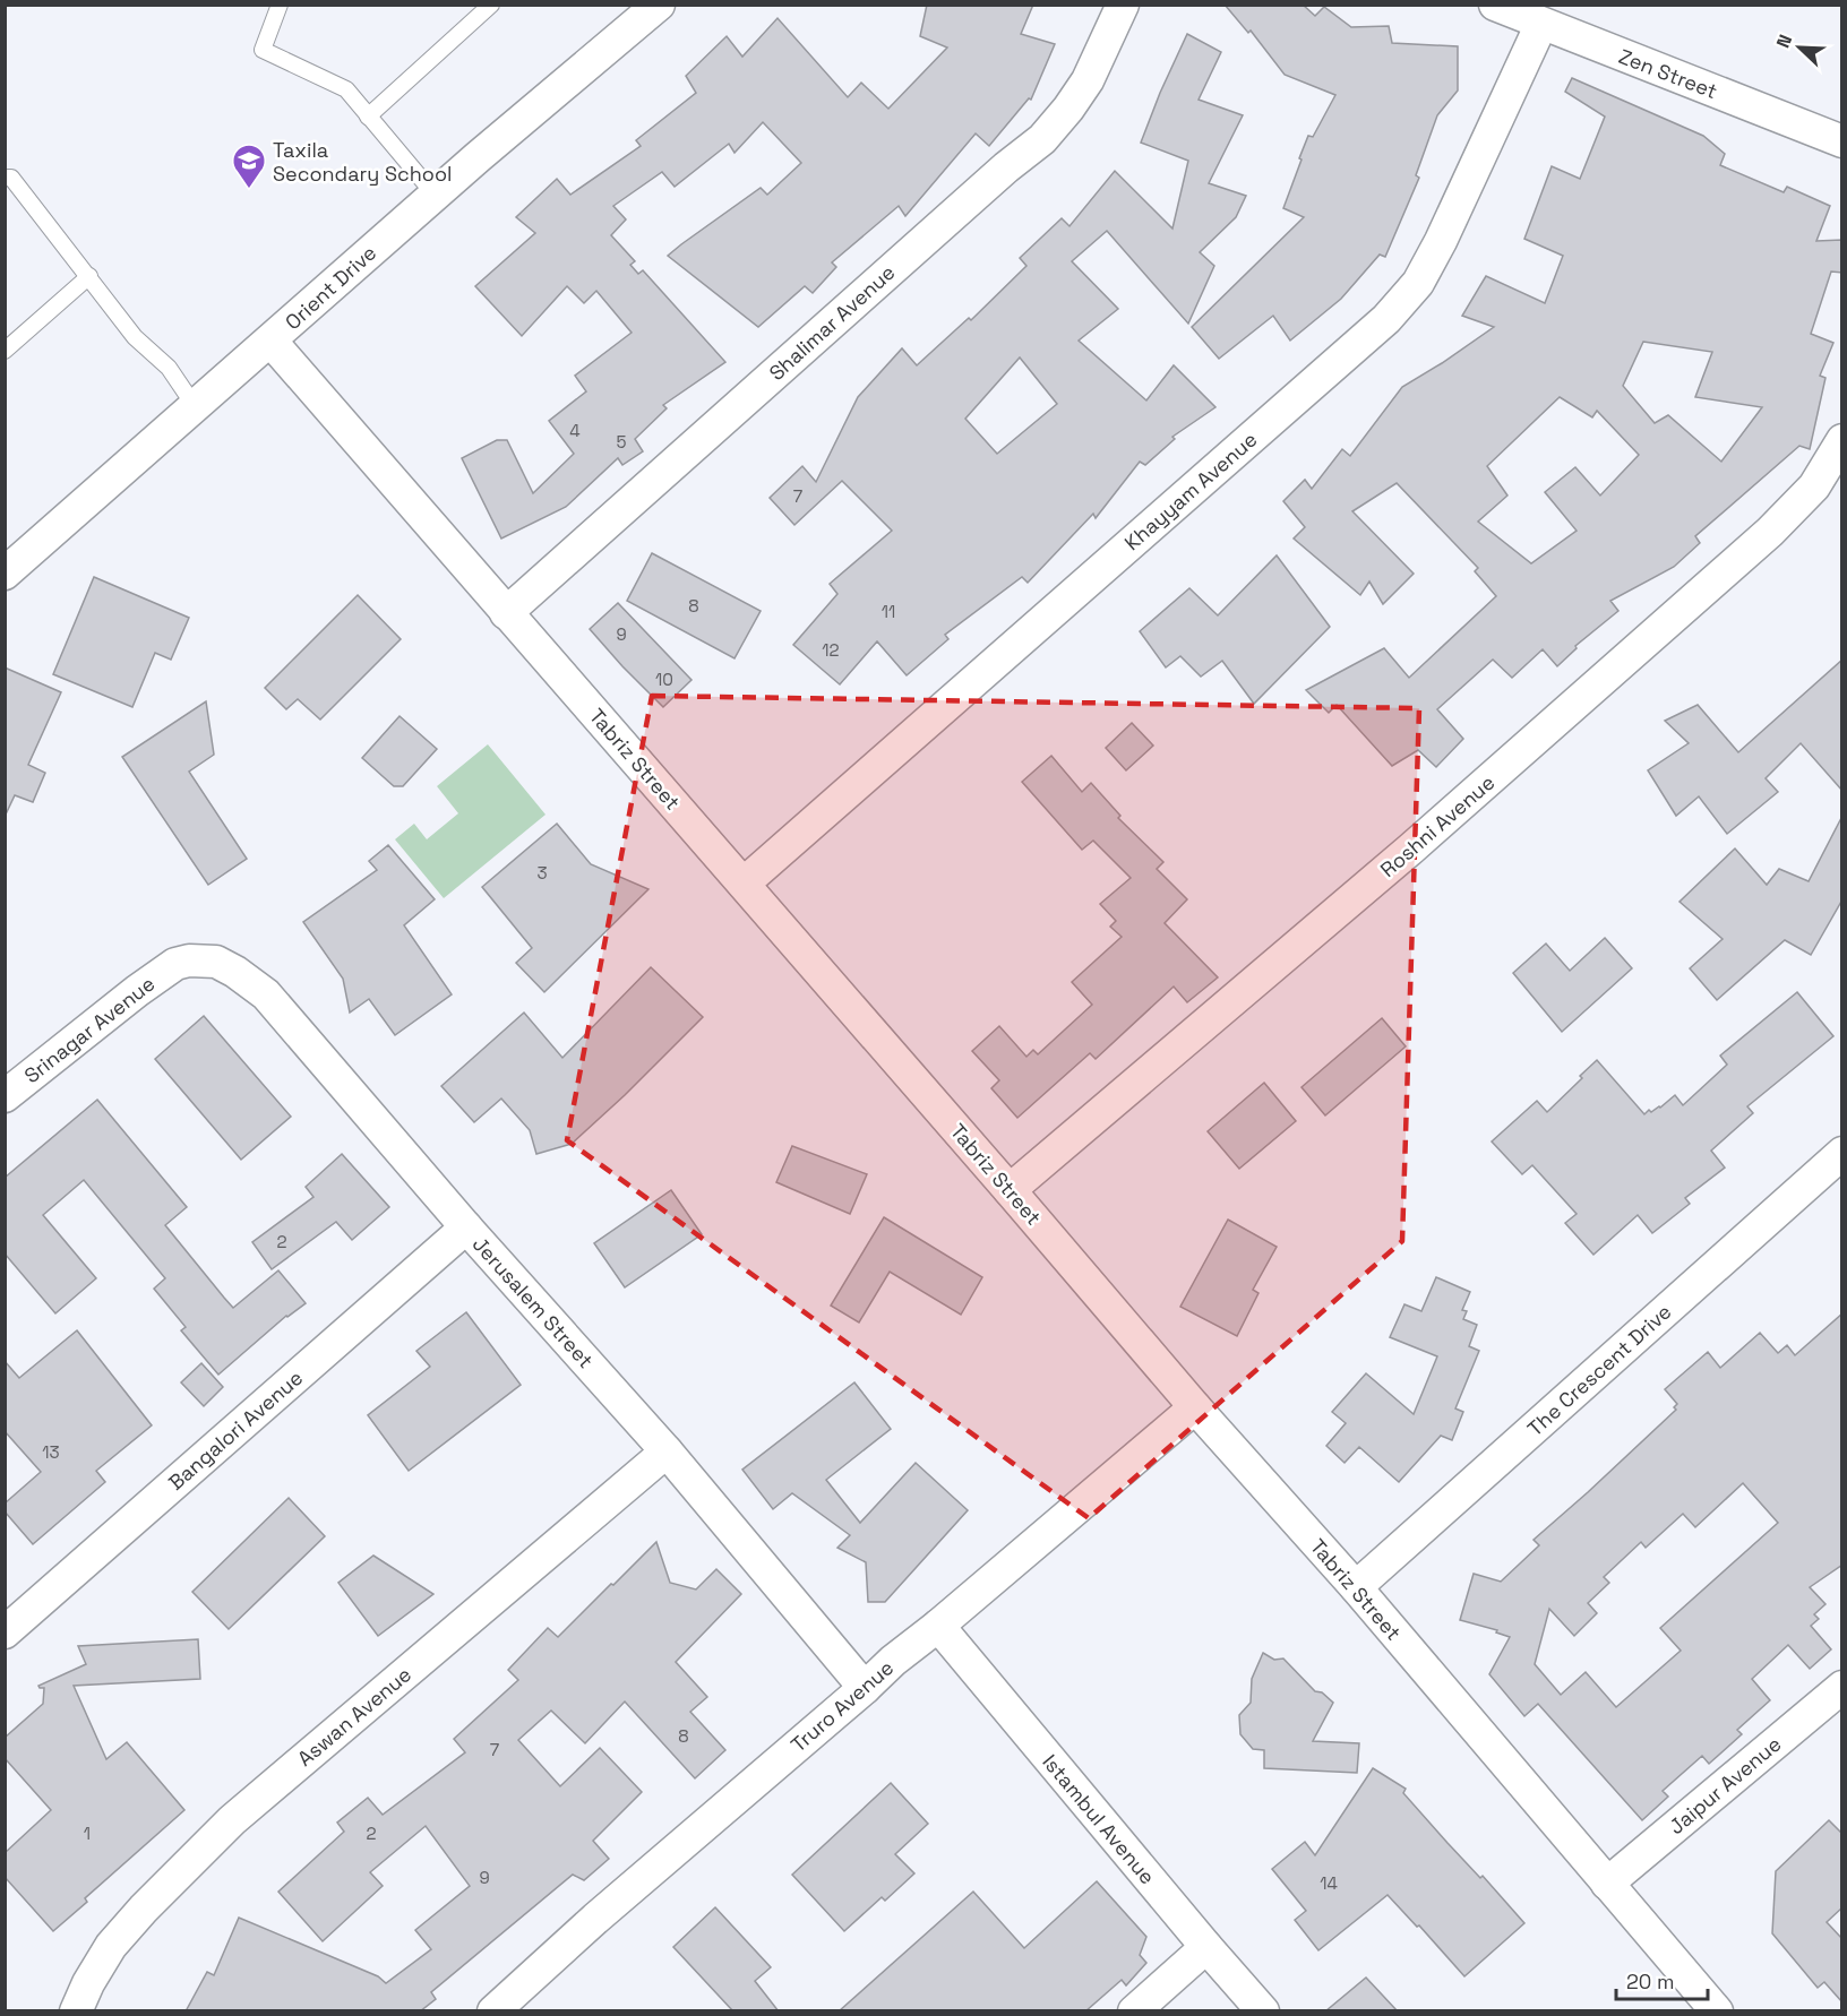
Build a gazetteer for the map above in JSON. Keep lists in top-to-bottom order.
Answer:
{
  "streets": {
    "street": [
      "Zen Street",
      "Orient Drive",
      "Shalimar Avenue",
      "Khayyam Avenue",
      "Tabriz Street",
      "Roshni Avenue",
      "Srinagar Avenue",
      "Jerusalem Street",
      "The Crescent Drive",
      "Bangalori Avenue",
      "Truro Avenue",
      "Aswan Avenue",
      "Jaipur Avenue",
      "Istambul Avenue"
    ]
  },
  "crossings": [
    ["Zen Street", "Khayyam Avenue"],
    ["Orient Drive", "Tabriz Street"],
    ["Shalimar Avenue", "Tabriz Street"],
    ["Khayyam Avenue", "Tabriz Street"],
    ["Tabriz Street", "Roshni Avenue"],
    ["Tabriz Street", "The Crescent Drive"],
    ["Tabriz Street", "Truro Avenue"],
    ["Tabriz Street", "Jaipur Avenue"],
    ["Srinagar Avenue", "Jerusalem Street"],
    ["Jerusalem Street", "Bangalori Avenue"],
    ["Jerusalem Street", "Truro Avenue"],
    ["Jerusalem Street", "Aswan Avenue"],
    ["Truro Avenue", "Istambul Avenue"]
  ],
  "places": {
    "school or university": ["Taxila Secondary School"]
  },
  "house_numbers": [
    "4",
    "5",
    "7",
    "8",
    "11",
    "9",
    "12",
    "10",
    "3",
    "2",
    "13",
    "8",
    "7",
    "1",
    "2",
    "9",
    "14"
  ],
  "scale_bar": "20 m",
  "north": "top left"
}
